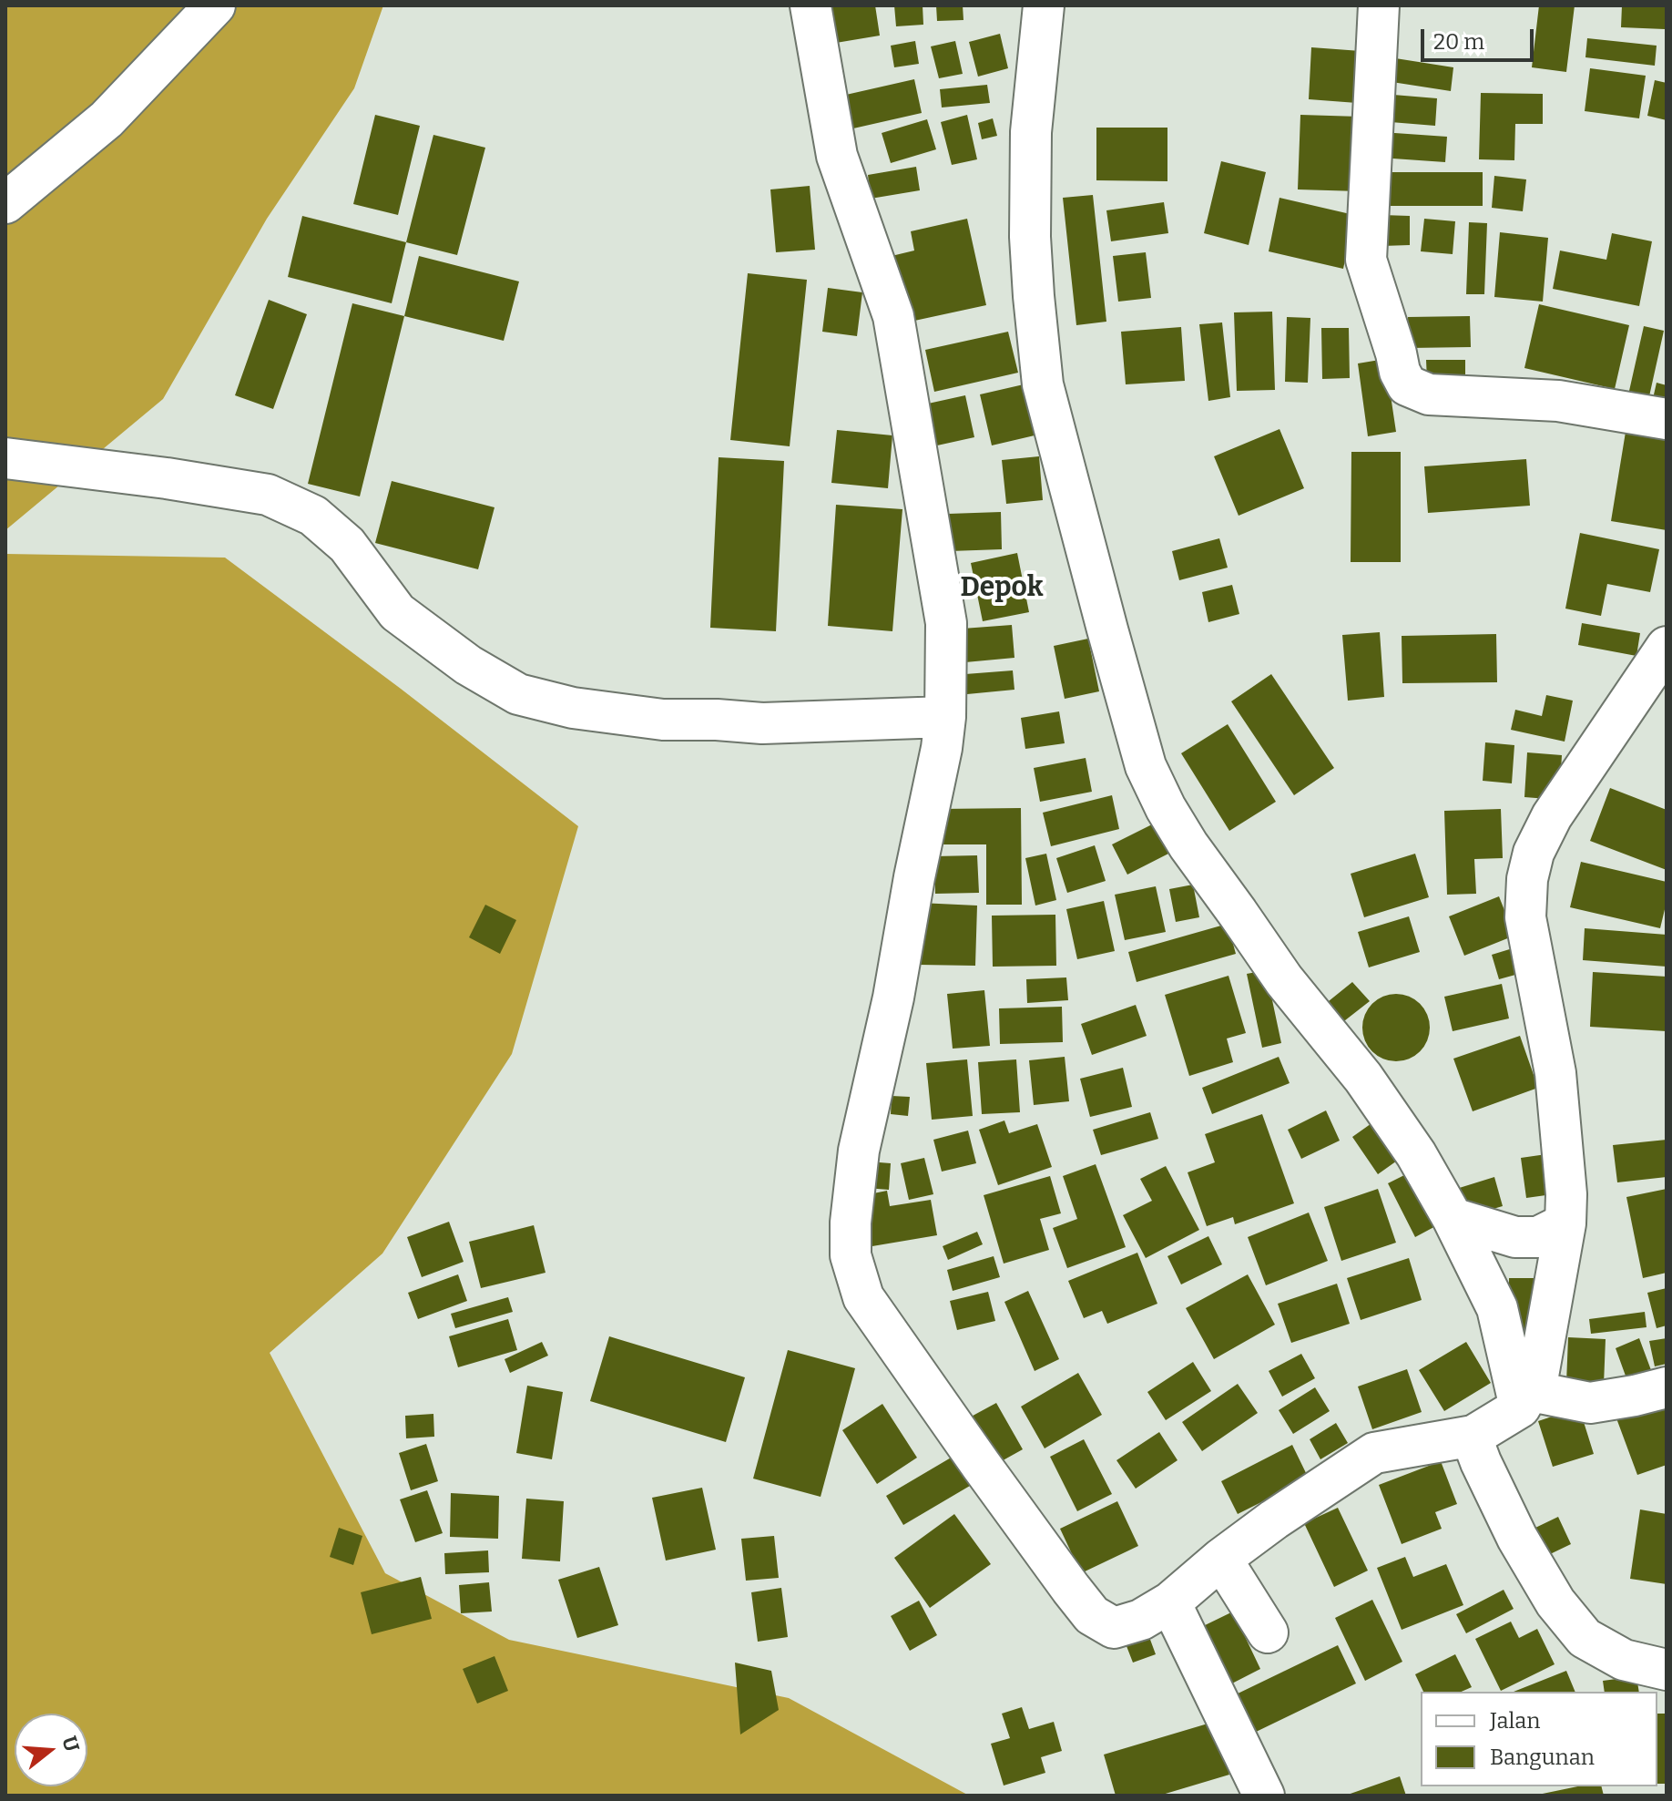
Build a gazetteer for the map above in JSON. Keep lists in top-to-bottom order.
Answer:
{
  "districts": ["Depok"],
  "legend": ["Jalan", "Bangunan"],
  "scale_bar": "20 m",
  "north": "right"
}
